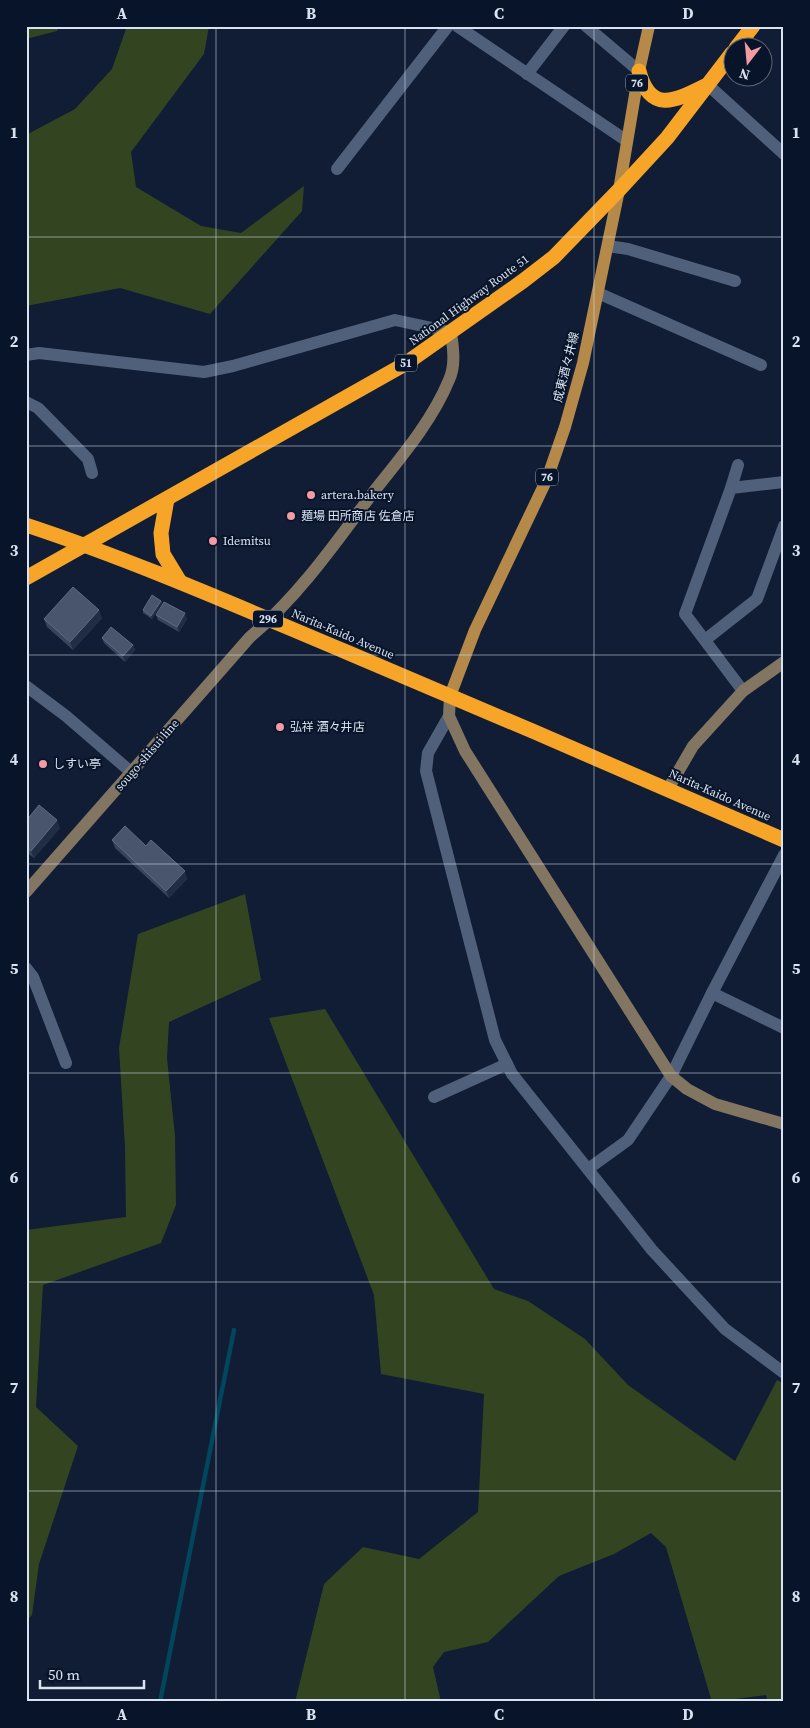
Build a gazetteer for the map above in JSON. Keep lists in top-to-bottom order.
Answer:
{
  "streets": {
    "highway": [
      "National Highway Route 51",
      "51",
      "296",
      "Narita-Kaido Avenue"
    ],
    "main road": ["76", "成東酒々井線"],
    "street": ["sougo-shisui line"]
  },
  "crossings": [
    ["National Highway Route 51", "51"],
    ["National Highway Route 51", "成東酒々井線"],
    ["National Highway Route 51", "296"],
    ["National Highway Route 51", "Narita-Kaido Avenue"],
    ["National Highway Route 51", "sougo-shisui line"],
    ["51", "296"],
    ["51", "Narita-Kaido Avenue"],
    ["成東酒々井線", "Narita-Kaido Avenue"],
    ["296", "Narita-Kaido Avenue"],
    ["Narita-Kaido Avenue", "sougo-shisui line"]
  ],
  "places": [
    "artera.bakery",
    "麺場 田所商店 佐倉店",
    "Idemitsu",
    "弘祥 酒々井店",
    "しすい亭"
  ],
  "scale_bar": "50 m",
  "north": "bottom",
  "grid": {
    "columns": [
      "A",
      "B",
      "C",
      "D"
    ],
    "rows": [
      "1",
      "2",
      "3",
      "4",
      "5",
      "6",
      "7",
      "8"
    ]
  }
}
